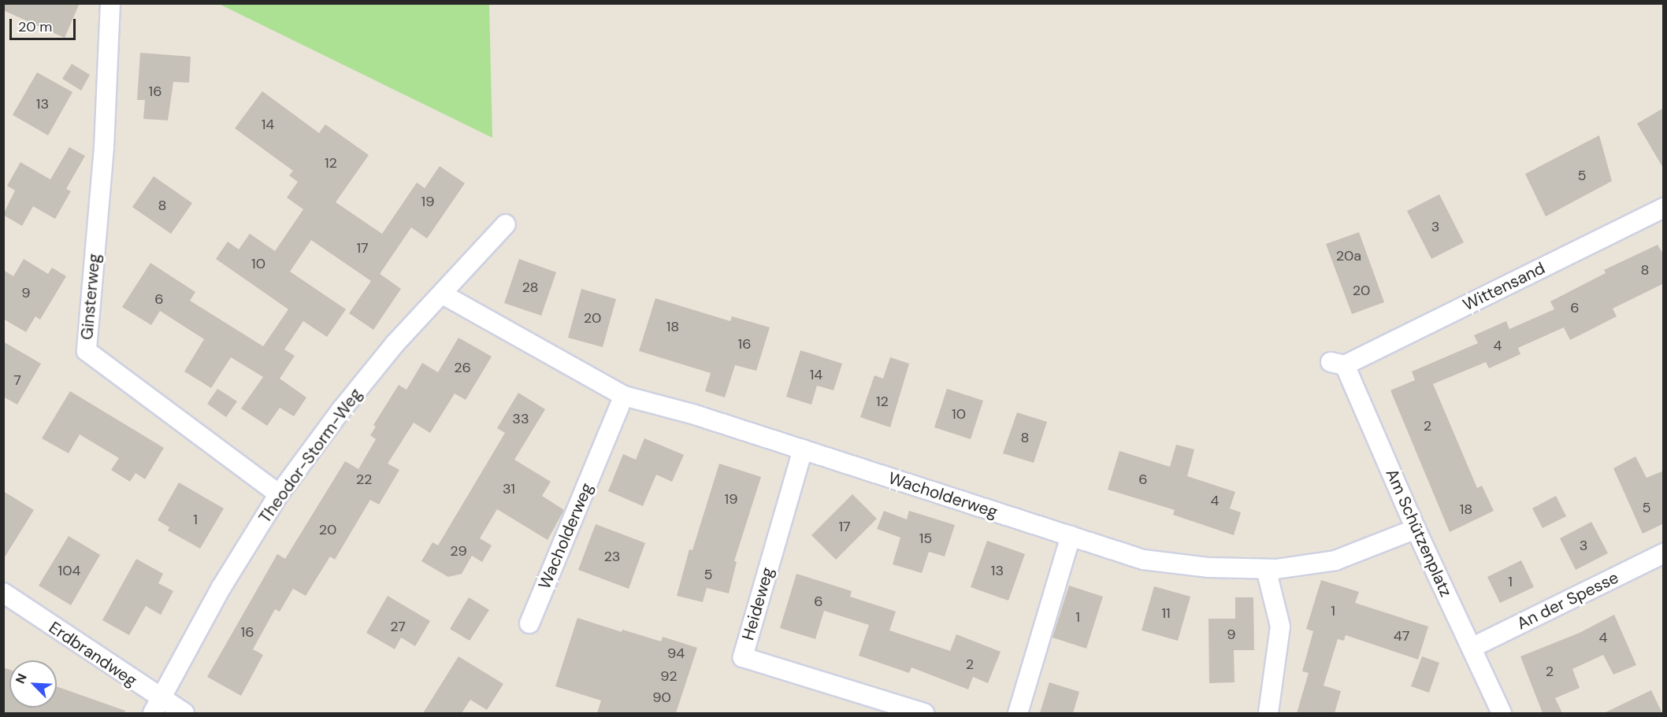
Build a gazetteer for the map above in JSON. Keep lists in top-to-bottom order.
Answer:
{
  "streets": {
    "street": [
      "Wittensand",
      "Ginsterweg",
      "Theodor-Storm-Weg",
      "Wacholderweg",
      "Am Schützenplatz",
      "An der Spesse",
      "Heideweg",
      "Erdbrandweg"
    ]
  },
  "crossings": [
    ["Wittensand", "Am Schützenplatz"],
    ["Ginsterweg", "Theodor-Storm-Weg"],
    ["Theodor-Storm-Weg", "Wacholderweg"],
    ["Theodor-Storm-Weg", "Erdbrandweg"],
    ["Wacholderweg", "Am Schützenplatz"],
    ["Wacholderweg", "Heideweg"],
    ["Am Schützenplatz", "An der Spesse"]
  ],
  "house_numbers": [
    "16",
    "13",
    "14",
    "12",
    "5",
    "19",
    "8",
    "3",
    "17",
    "20a",
    "10",
    "8",
    "28",
    "20",
    "9",
    "6",
    "6",
    "20",
    "18",
    "16",
    "4",
    "26",
    "14",
    "7",
    "12",
    "10",
    "33",
    "2",
    "8",
    "22",
    "6",
    "31",
    "19",
    "4",
    "5",
    "18",
    "1",
    "17",
    "20",
    "15",
    "3",
    "29",
    "23",
    "104",
    "13",
    "5",
    "1",
    "6",
    "1",
    "11",
    "1",
    "27",
    "16",
    "9",
    "47",
    "4",
    "94",
    "2",
    "2",
    "92",
    "90"
  ],
  "scale_bar": "20 m",
  "north": "top left"
}
